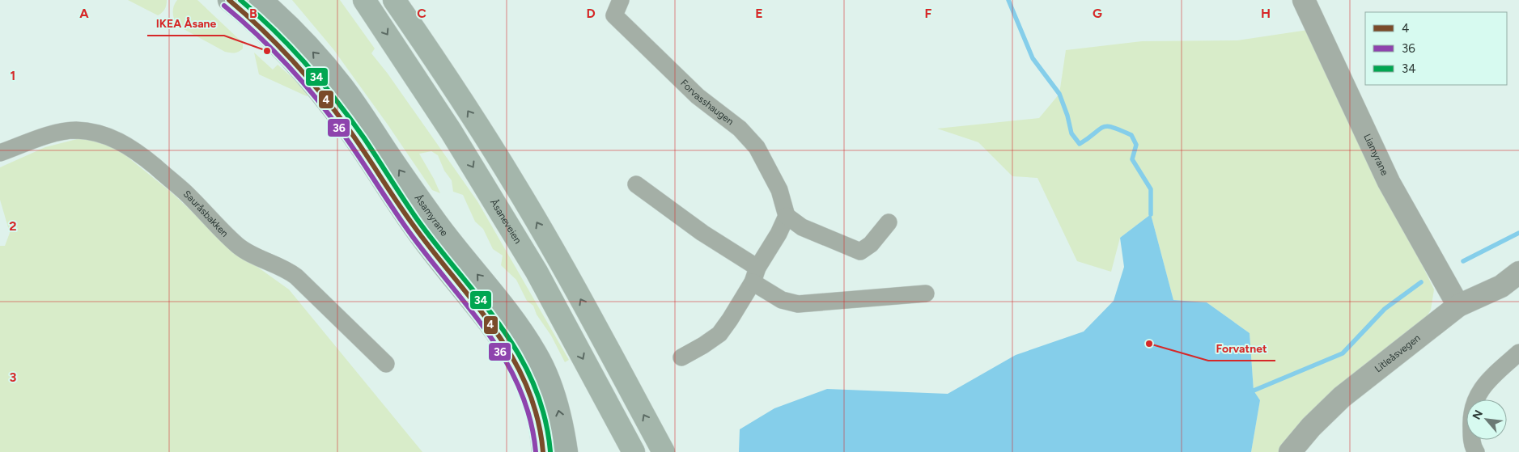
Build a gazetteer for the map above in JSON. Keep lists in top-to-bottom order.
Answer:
{
  "streets": {
    "highway": ["Åsaneveien"],
    "main road": ["Åsamyrane"],
    "street": [
      "Forvasshaugen",
      "Liamyrane",
      "Sauråsbakken",
      "Litleåsvegen"
    ]
  },
  "crossings": [
    ["Liamyrane", "Litleåsvegen"]
  ],
  "places": ["IKEA Åsane", "Forvatnet"],
  "lines": ["transit line 4", "transit line 34", "transit line 36"],
  "legend": ["4", "36", "34"],
  "north": "top left",
  "grid": {
    "columns": [
      "A",
      "B",
      "C",
      "D",
      "E",
      "F",
      "G",
      "H"
    ],
    "rows": ["1", "2", "3"]
  }
}
